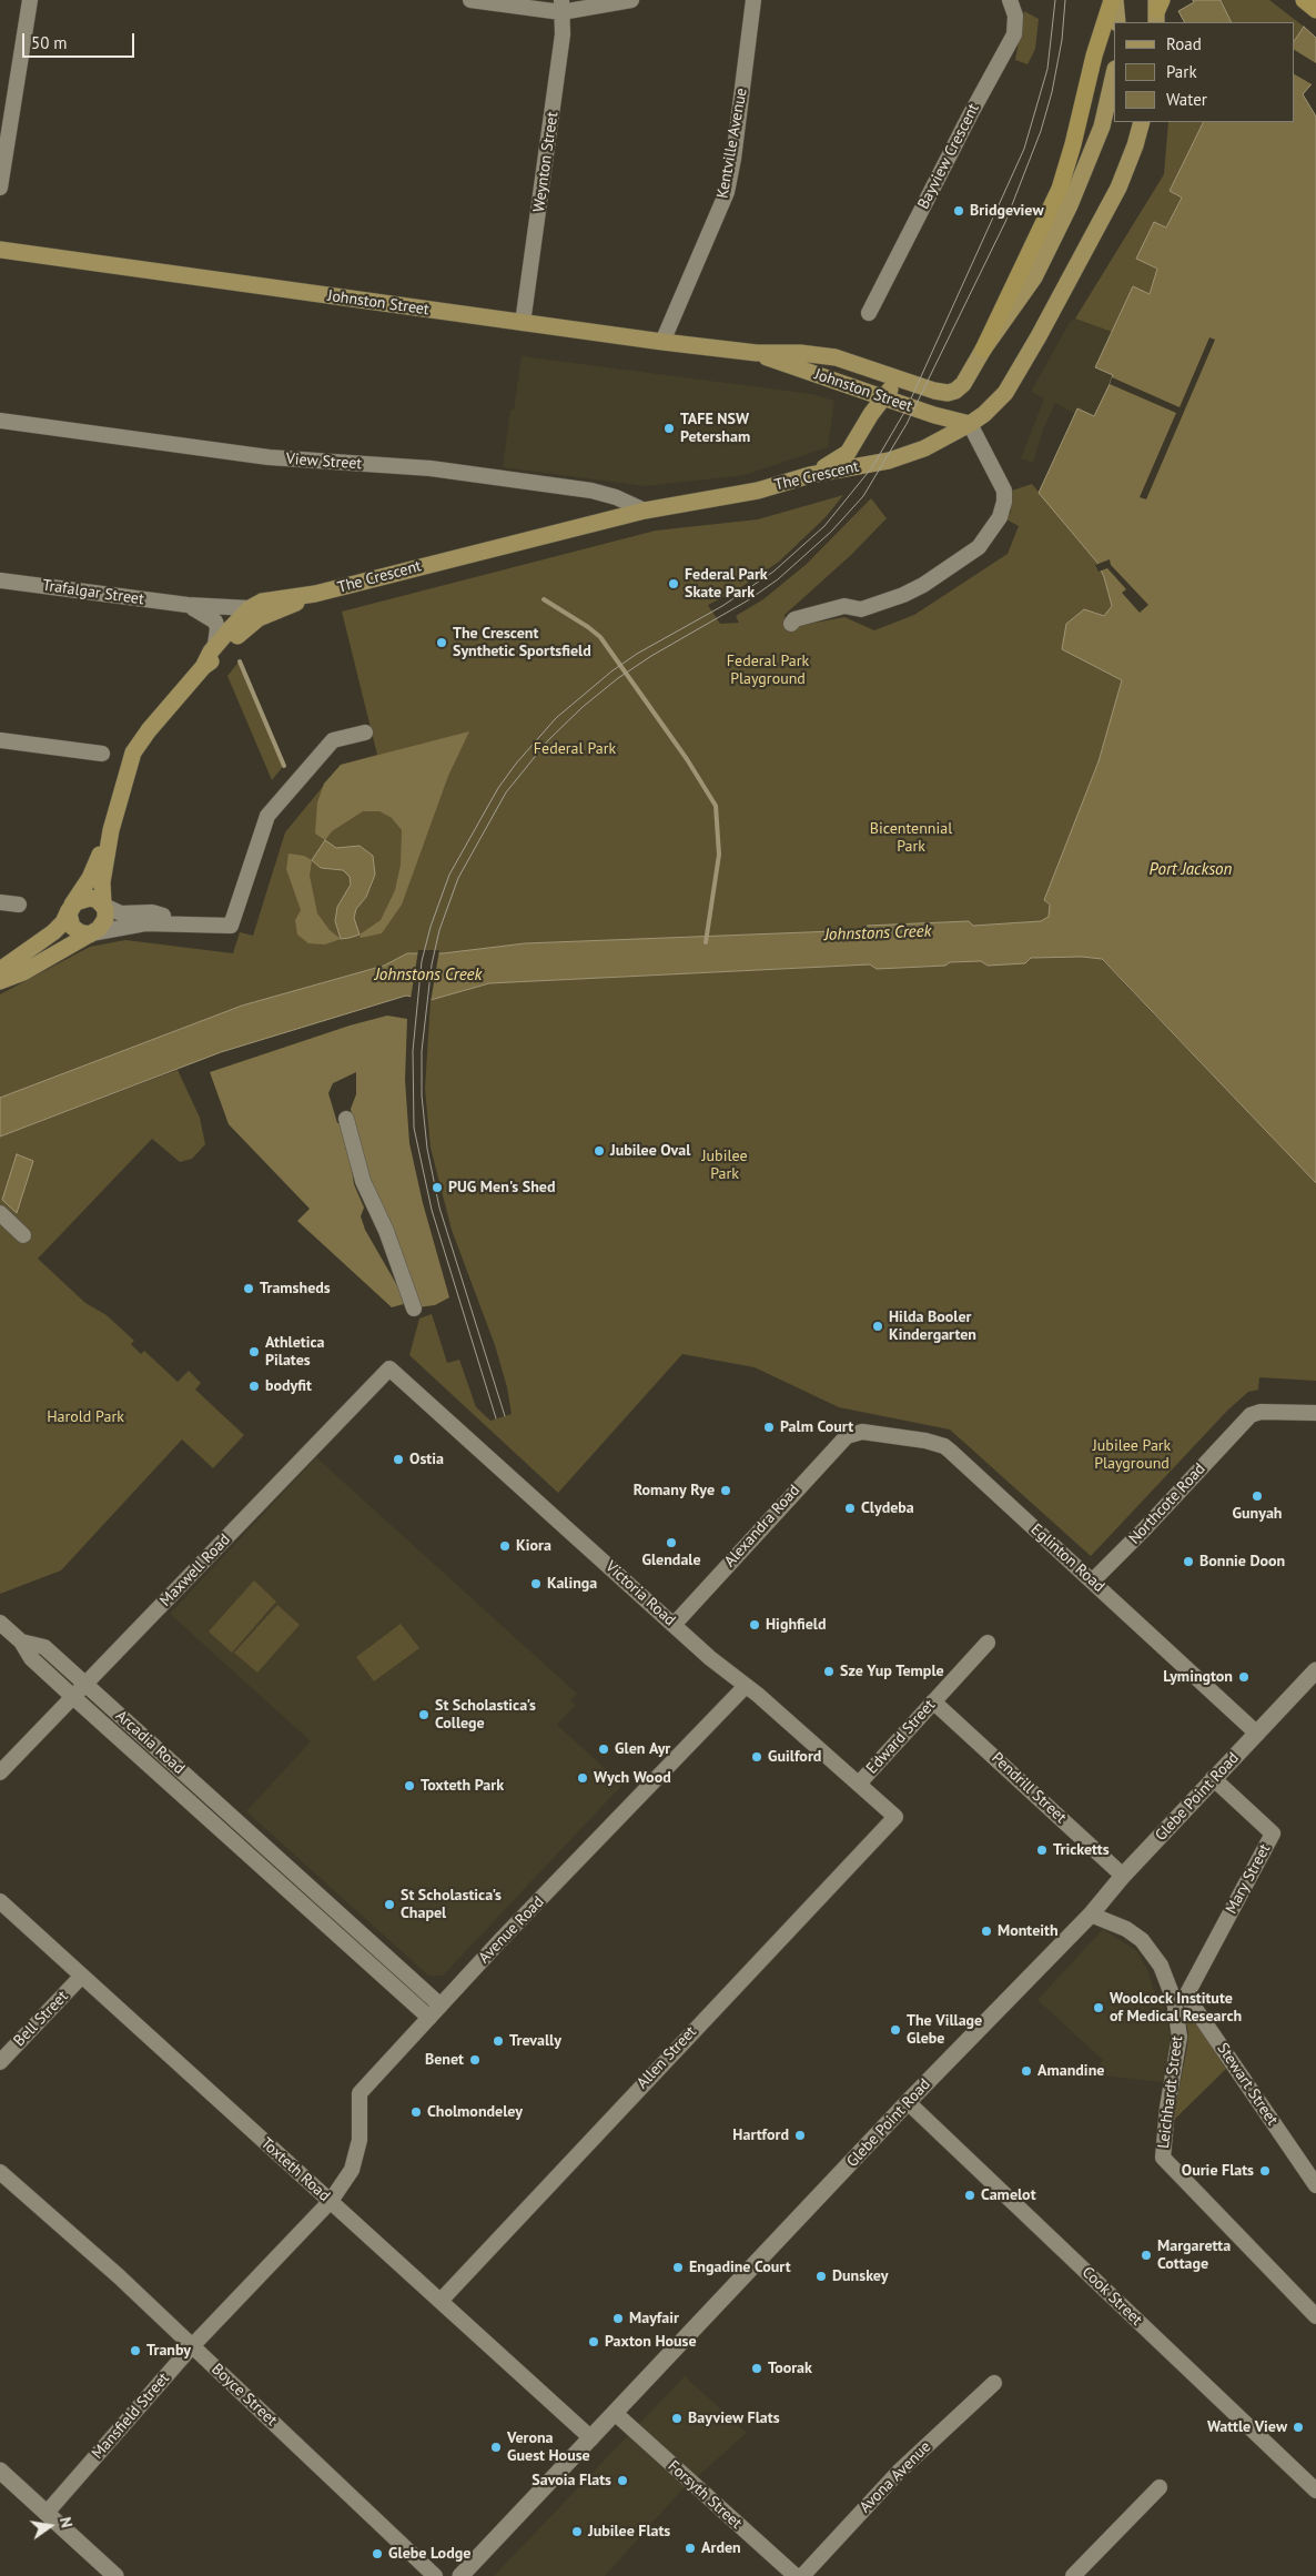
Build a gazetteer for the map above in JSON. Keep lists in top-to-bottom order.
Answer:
{
  "streets": {
    "main road": ["Johnston Street", "The Crescent"],
    "street": [
      "Kentville Avenue",
      "Bayview Crescent",
      "Weynton Street",
      "View Street",
      "Trafalgar Street",
      "Northcote Road",
      "Alexandra Road",
      "Eglinton Road",
      "Maxwell Road",
      "Victoria Road",
      "Edward Street",
      "Arcadia Road",
      "Pendrill Street",
      "Glebe Point Road",
      "Mary Street",
      "Avenue Road",
      "Bell Street",
      "Allen Street",
      "Stewart Street",
      "Leichhardt Street",
      "Toxteth Road",
      "Cook Street",
      "Boyce Street",
      "Mansfield Street",
      "Avona Avenue",
      "Forsyth Street"
    ]
  },
  "crossings": [
    ["Kentville Avenue", "Johnston Street"],
    ["Weynton Street", "Johnston Street"],
    ["Johnston Street", "The Crescent"],
    ["View Street", "The Crescent"],
    ["The Crescent", "Trafalgar Street"],
    ["Northcote Road", "Eglinton Road"],
    ["Alexandra Road", "Eglinton Road"],
    ["Alexandra Road", "Victoria Road"],
    ["Eglinton Road", "Glebe Point Road"],
    ["Maxwell Road", "Victoria Road"],
    ["Maxwell Road", "Arcadia Road"],
    ["Victoria Road", "Edward Street"],
    ["Victoria Road", "Avenue Road"],
    ["Victoria Road", "Allen Street"],
    ["Edward Street", "Pendrill Street"],
    ["Arcadia Road", "Avenue Road"],
    ["Pendrill Street", "Glebe Point Road"],
    ["Glebe Point Road", "Mary Street"],
    ["Glebe Point Road", "Leichhardt Street"],
    ["Glebe Point Road", "Toxteth Road"],
    ["Glebe Point Road", "Cook Street"],
    ["Glebe Point Road", "Forsyth Street"],
    ["Mary Street", "Stewart Street"],
    ["Mary Street", "Leichhardt Street"],
    ["Avenue Road", "Toxteth Road"],
    ["Avenue Road", "Mansfield Street"],
    ["Bell Street", "Toxteth Road"],
    ["Allen Street", "Toxteth Road"],
    ["Stewart Street", "Leichhardt Street"],
    ["Toxteth Road", "Mansfield Street"],
    ["Boyce Street", "Mansfield Street"]
  ],
  "water": ["Port Jackson", "Johnstons Creek"],
  "parks": [
    "Federal Park Playground",
    "Federal Park",
    "Bicentennial Park",
    "Jubilee Park",
    "Harold Park",
    "Jubilee Park Playground"
  ],
  "places": [
    "Bridgeview",
    "TAFE NSW Petersham",
    "Federal Park Skate Park",
    "The Crescent Synthetic Sportsfield",
    "Jubilee Oval",
    "PUG Men's Shed",
    "Tramsheds",
    "Hilda Booler Kindergarten",
    "Athletica Pilates",
    "bodyfit",
    "Palm Court",
    "Ostia",
    "Romany Rye",
    "Gunyah",
    "Clydeba",
    "Glendale",
    "Kiora",
    "Bonnie Doon",
    "Kalinga",
    "Highfield",
    "Sze Yup Temple",
    "Lymington",
    "St Scholastica's College",
    "Glen Ayr",
    "Guilford",
    "Wych Wood",
    "Toxteth Park",
    "Tricketts",
    "St Scholastica's Chapel",
    "Monteith",
    "Woolcock Institute of Medical Research",
    "The Village Glebe",
    "Trevally",
    "Benet",
    "Amandine",
    "Cholmondeley",
    "Hartford",
    "Ourie Flats",
    "Camelot",
    "Margaretta Cottage",
    "Engadine Court",
    "Dunskey",
    "Mayfair",
    "Paxton House",
    "Tranby",
    "Toorak",
    "Bayview Flats",
    "Wattle View",
    "Verona Guest House",
    "Savoia Flats",
    "Jubilee Flats",
    "Arden",
    "Glebe Lodge"
  ],
  "legend": ["Road", "Park", "Water"],
  "scale_bar": "50 m",
  "north": "right"
}
